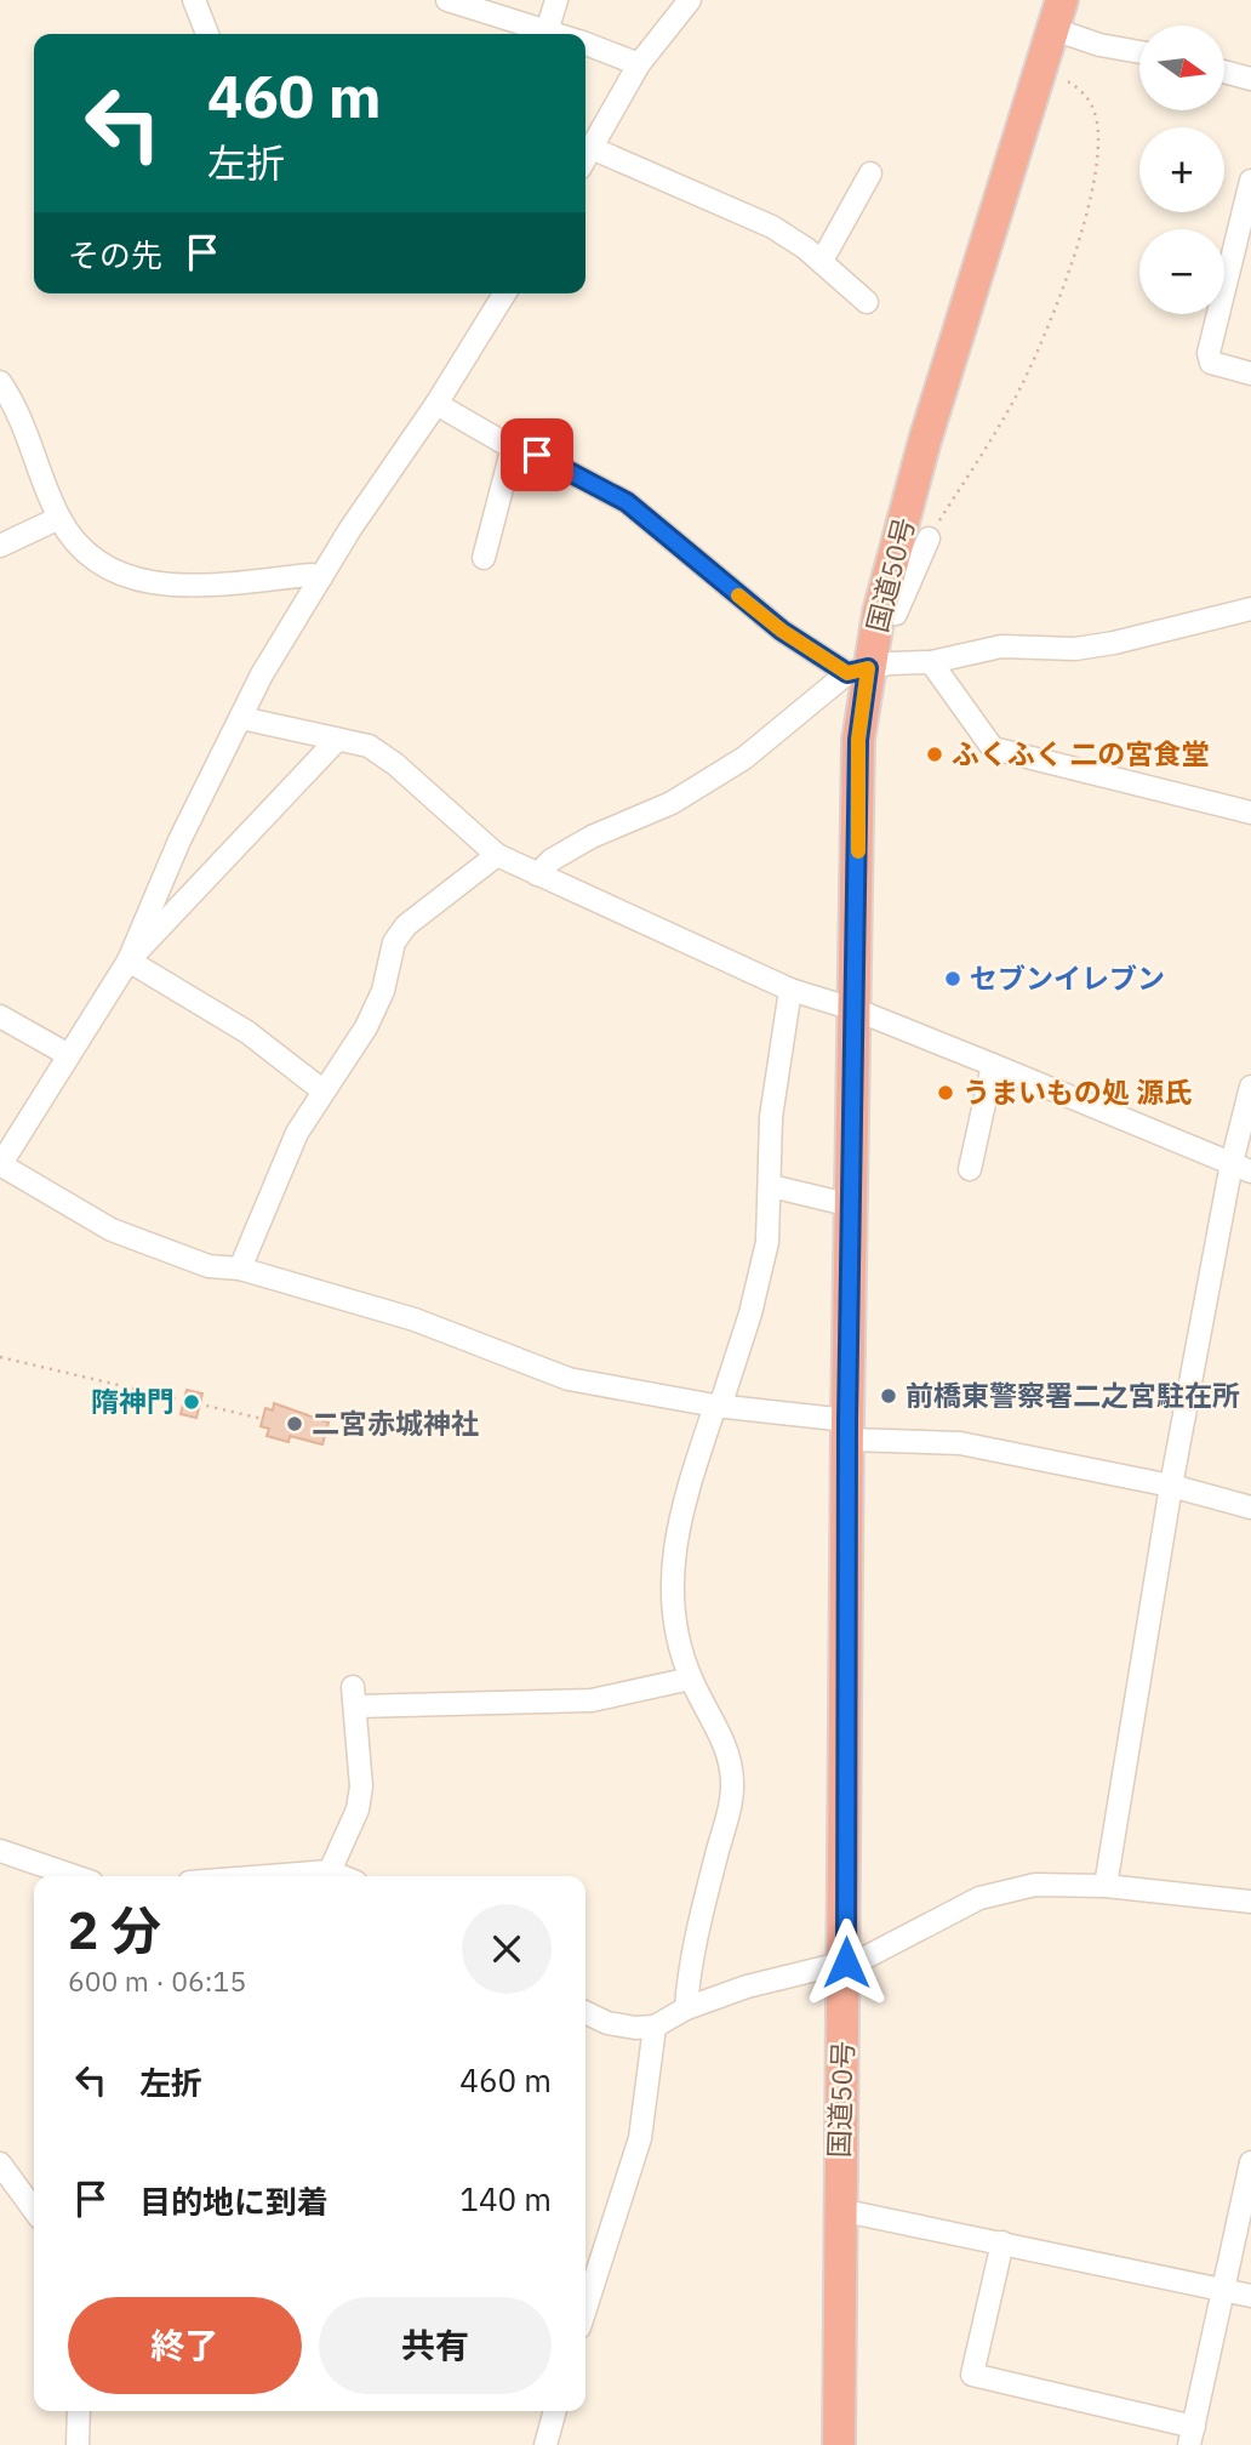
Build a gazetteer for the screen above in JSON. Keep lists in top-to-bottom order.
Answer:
{
  "streets": {
    "highway": ["国道50号"]
  },
  "places": [
    "ふくふく 二の宮食堂",
    "セブンイレブン",
    "うまいもの処 源氏",
    "前橋東警察署二之宮駐在所",
    "隋神門",
    "二宮赤城神社"
  ],
  "north": "right",
  "page": {
    "map_buttons": ["+", "−"],
    "turn": ["460 m", "左折"],
    "then": "その先",
    "heading": ["2 分", "600 m · 06:15"],
    "list": [
      {
        "name": "左折",
        "value": "460 m"
      },
      {
        "name": "目的地に到着",
        "value": "140 m"
      }
    ],
    "buttons": ["終了", "共有"]
  }
}
